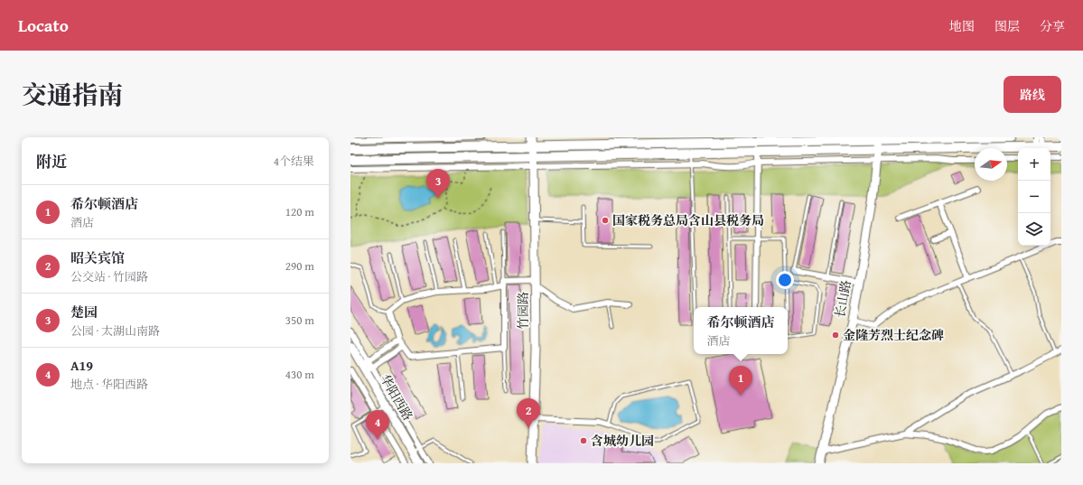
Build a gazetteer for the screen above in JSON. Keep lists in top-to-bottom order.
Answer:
{
  "streets": {
    "street": ["长山路", "竹园路", "华阳西路"]
  },
  "places": ["国家税务总局含山县税务局", "金隆芳烈士纪念碑", "含城幼儿园"],
  "north": "right",
  "page": {
    "header": "Locato",
    "nav": ["地图", "图层", "分享"],
    "title": "交通指南",
    "buttons": "路线",
    "heading": ["附近", "4个结果"],
    "map_buttons": ["+", "−"],
    "pins": [
      "3",
      "1",
      "2",
      "4"
    ],
    "list": [
      {
        "mark": "1",
        "name": "希尔顿酒店",
        "note": "酒店",
        "value": "120 m"
      },
      {
        "mark": "2",
        "name": "昭关宾馆",
        "note": "公交站 · 竹园路",
        "value": "290 m"
      },
      {
        "mark": "3",
        "name": "楚园",
        "note": "公园 · 太湖山南路",
        "value": "350 m"
      },
      {
        "mark": "4",
        "name": "A19",
        "note": "地点 · 华阳西路",
        "value": "430 m"
      }
    ],
    "popup": ["希尔顿酒店", "酒店"]
  }
}
